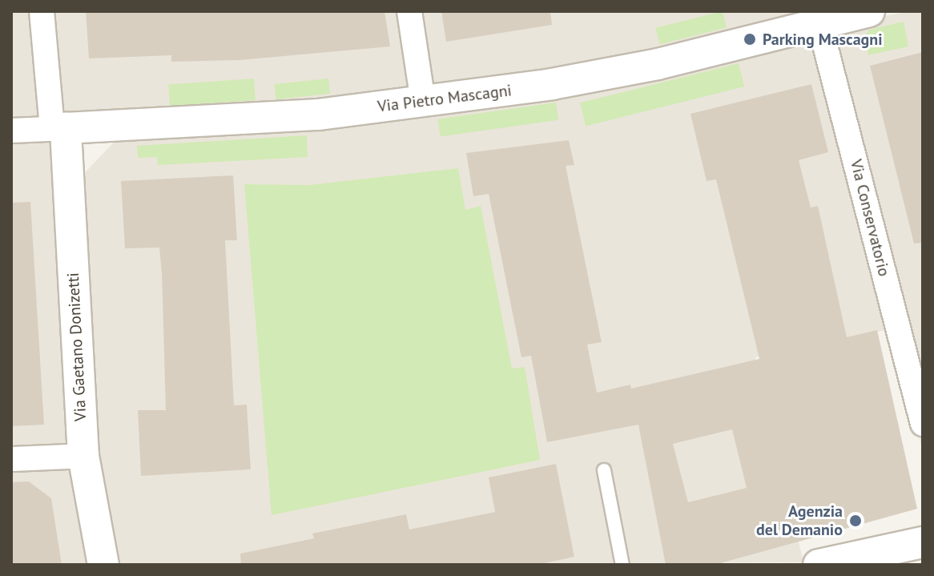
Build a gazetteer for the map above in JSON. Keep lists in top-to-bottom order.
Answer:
{
  "streets": {
    "street": ["Via Pietro Mascagni", "Via Conservatorio", "Via Gaetano Donizetti"]
  },
  "crossings": [
    ["Via Pietro Mascagni", "Via Conservatorio"],
    ["Via Pietro Mascagni", "Via Gaetano Donizetti"]
  ],
  "places": ["Parking Mascagni", "Agenzia del Demanio"]
}
